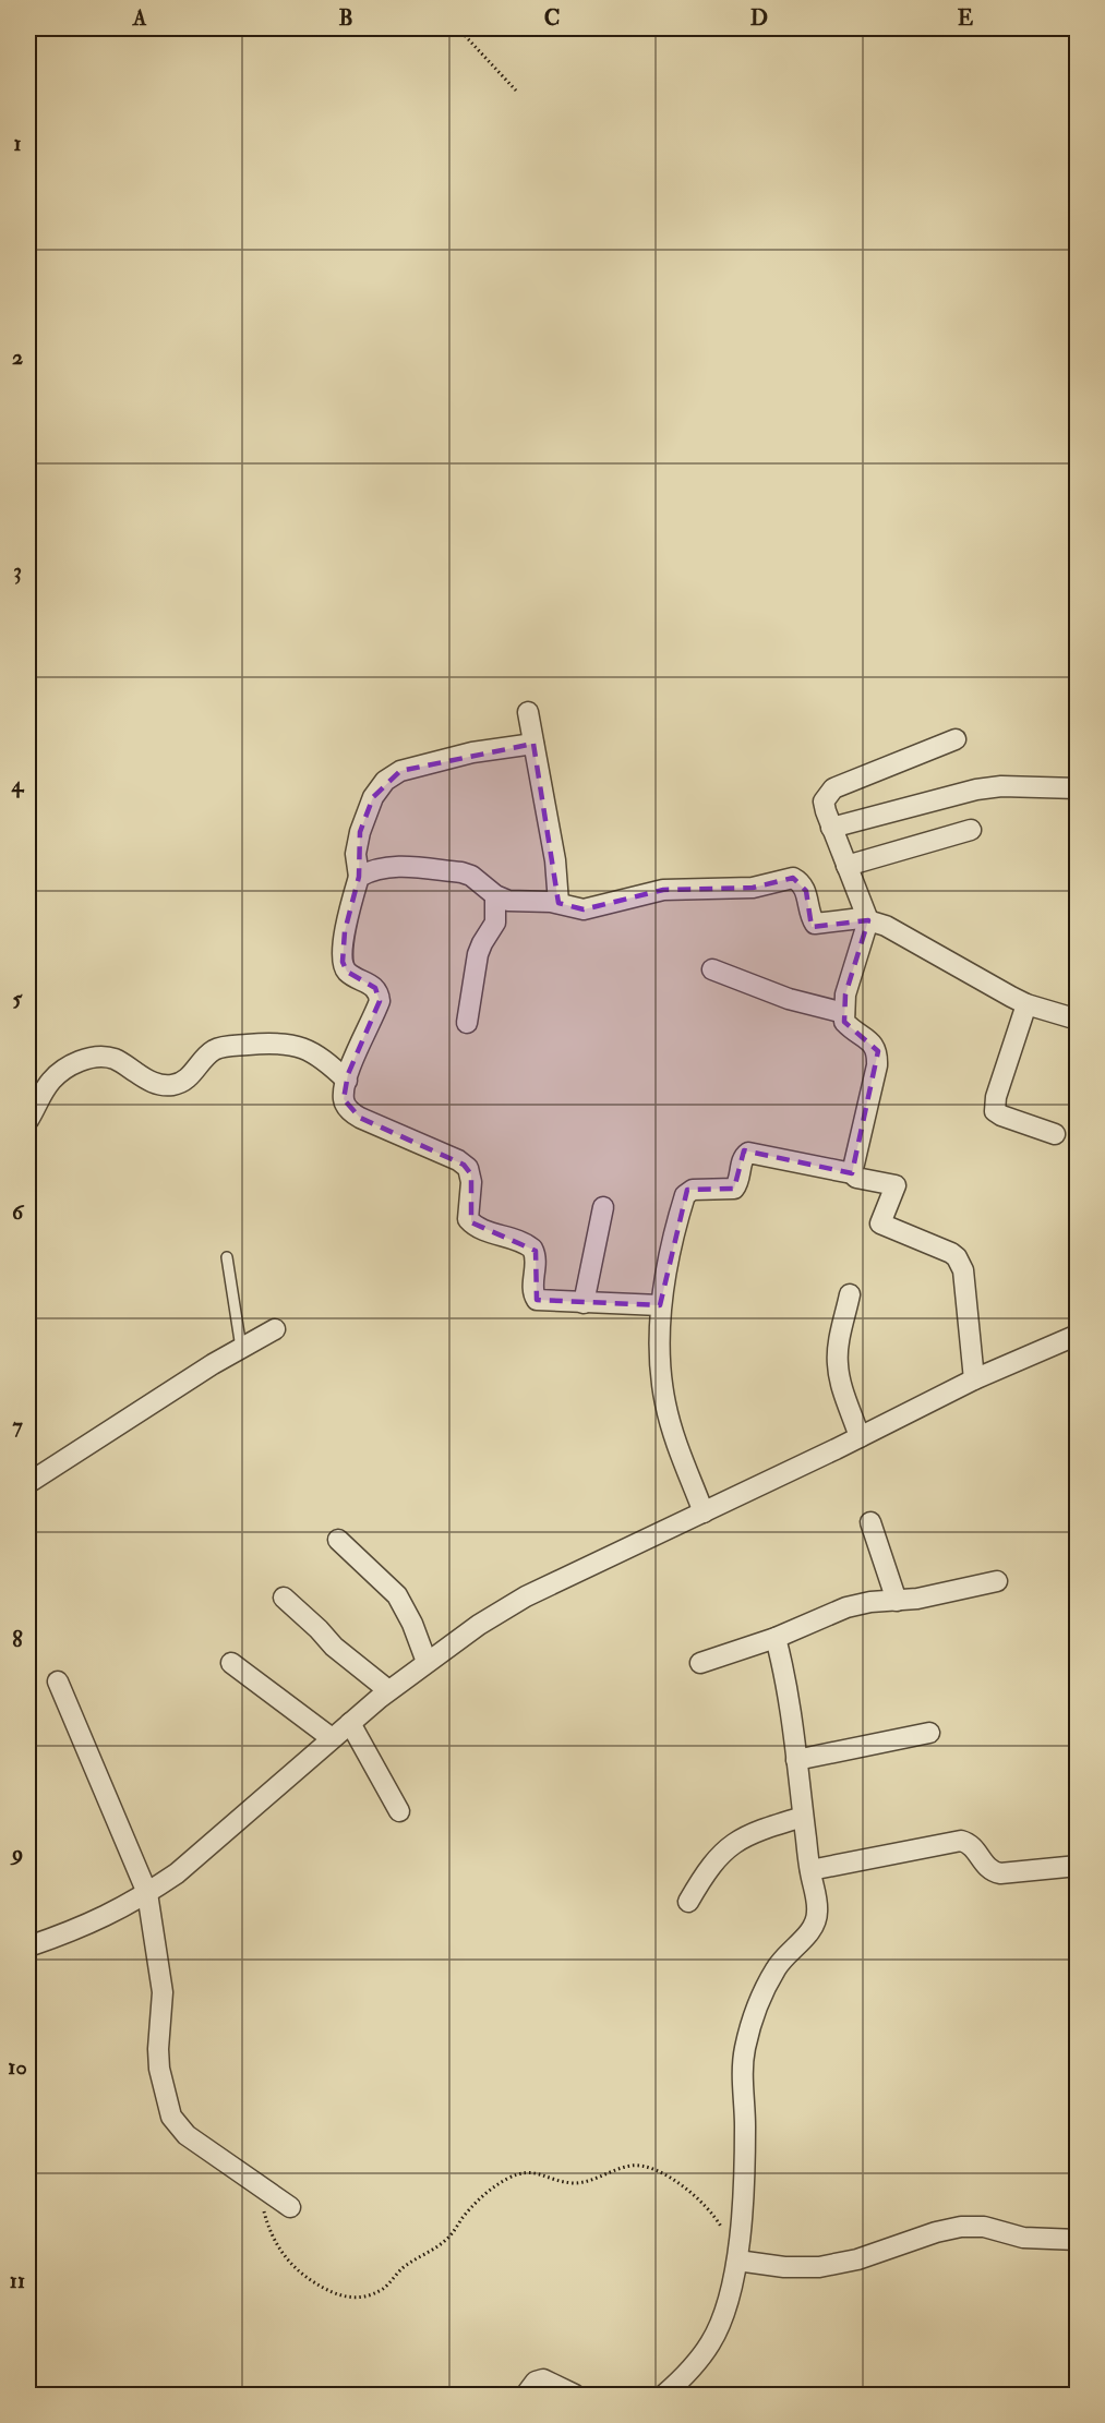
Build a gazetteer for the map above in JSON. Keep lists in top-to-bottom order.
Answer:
{
  "grid": {
    "columns": [
      "A",
      "B",
      "C",
      "D",
      "E"
    ],
    "rows": [
      "1",
      "2",
      "3",
      "4",
      "5",
      "6",
      "7",
      "8",
      "9",
      "10",
      "11"
    ]
  }
}
